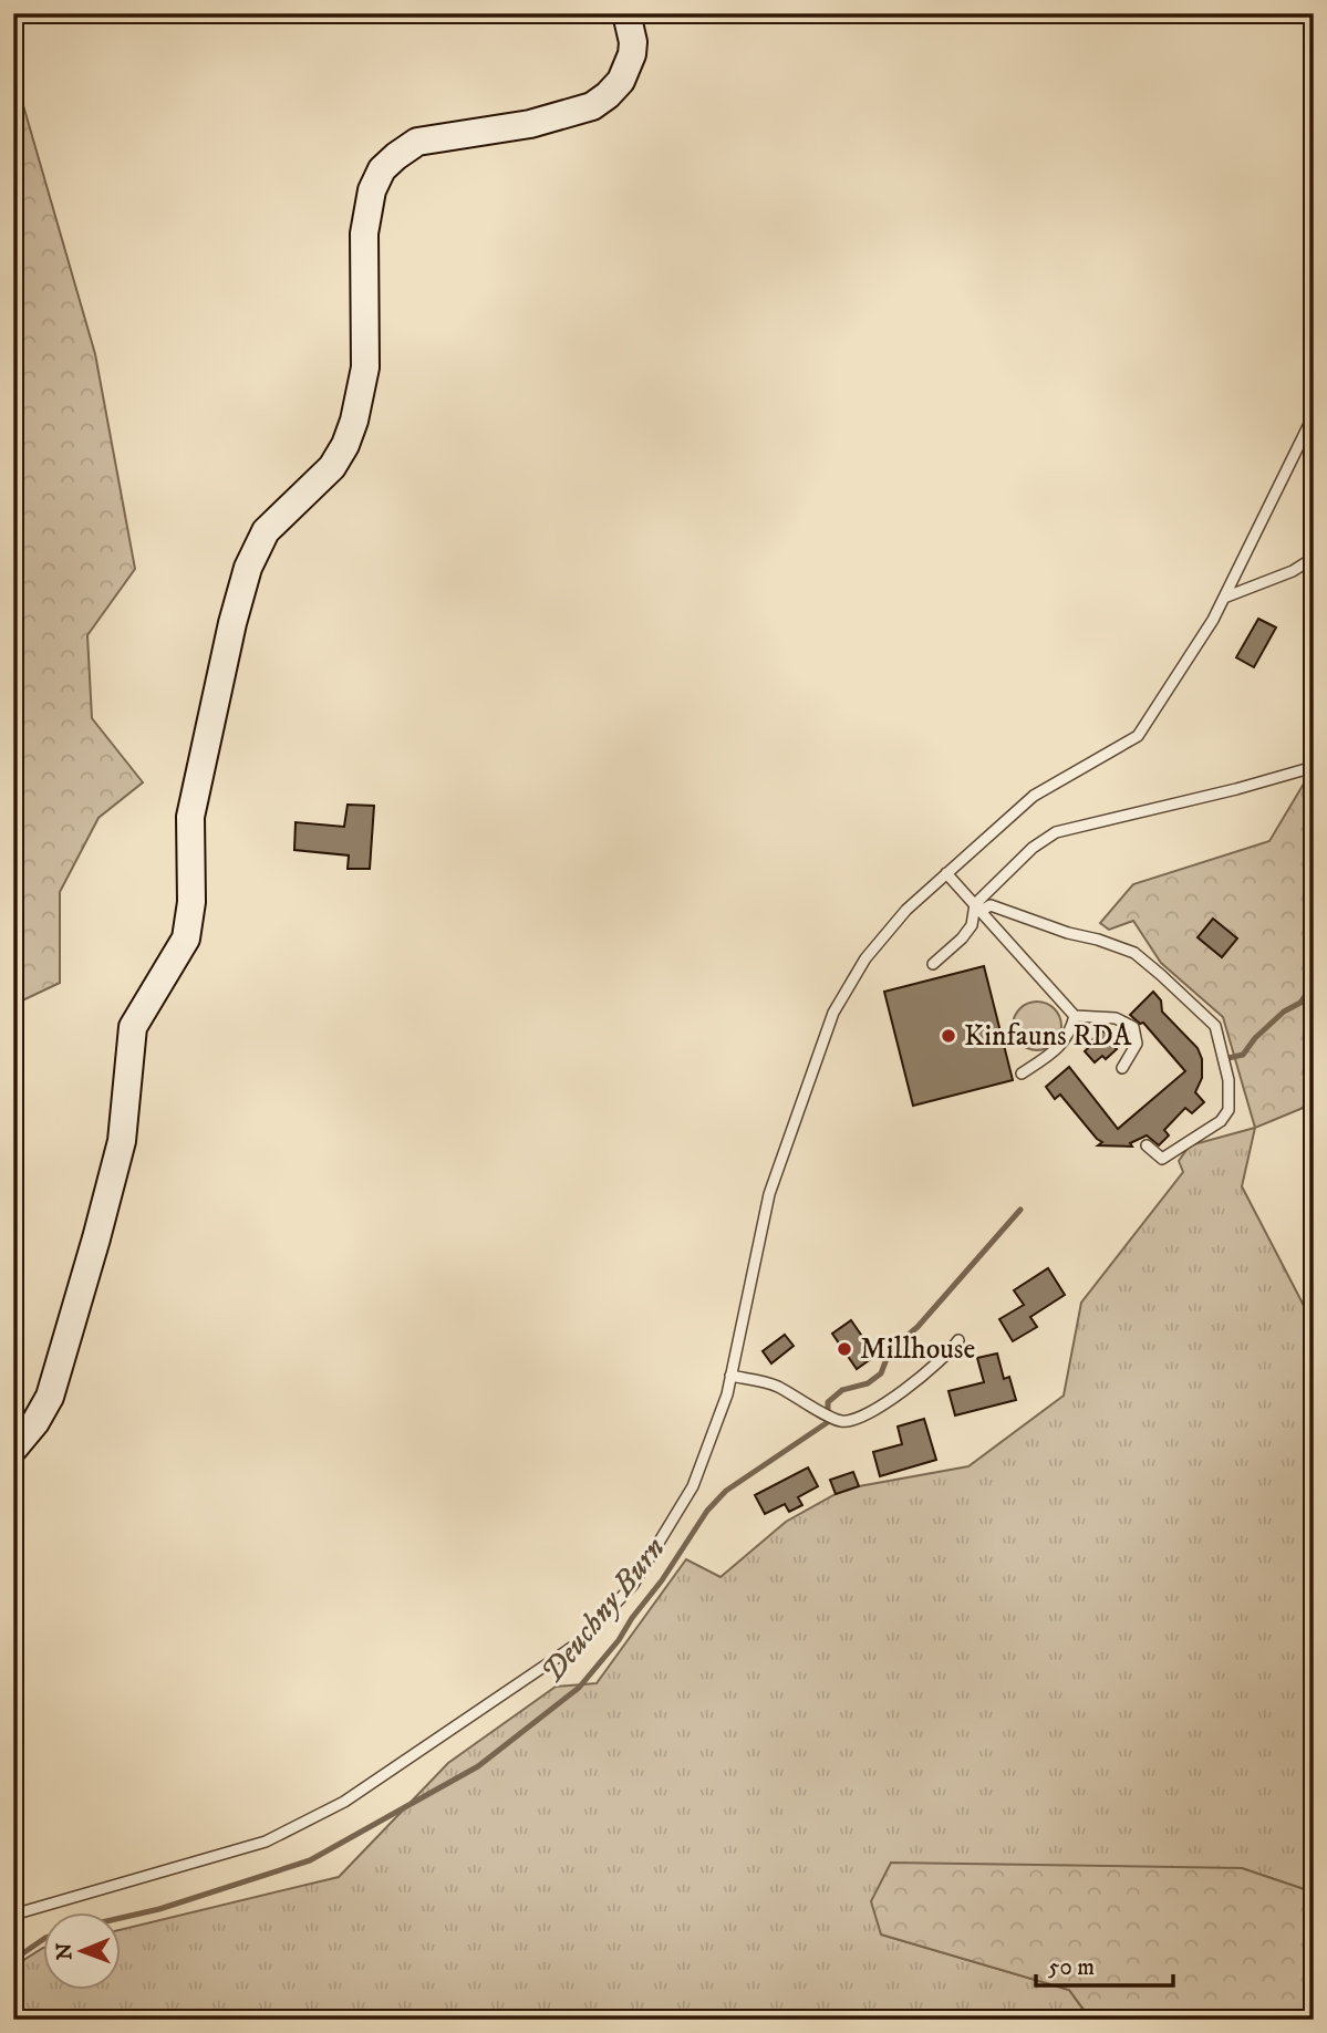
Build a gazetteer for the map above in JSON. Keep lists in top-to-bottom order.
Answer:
{
  "water": ["Deuchny Burn"],
  "places": ["Kinfauns RDA", "Millhouse"],
  "scale_bar": "50 m",
  "north": "left"
}
